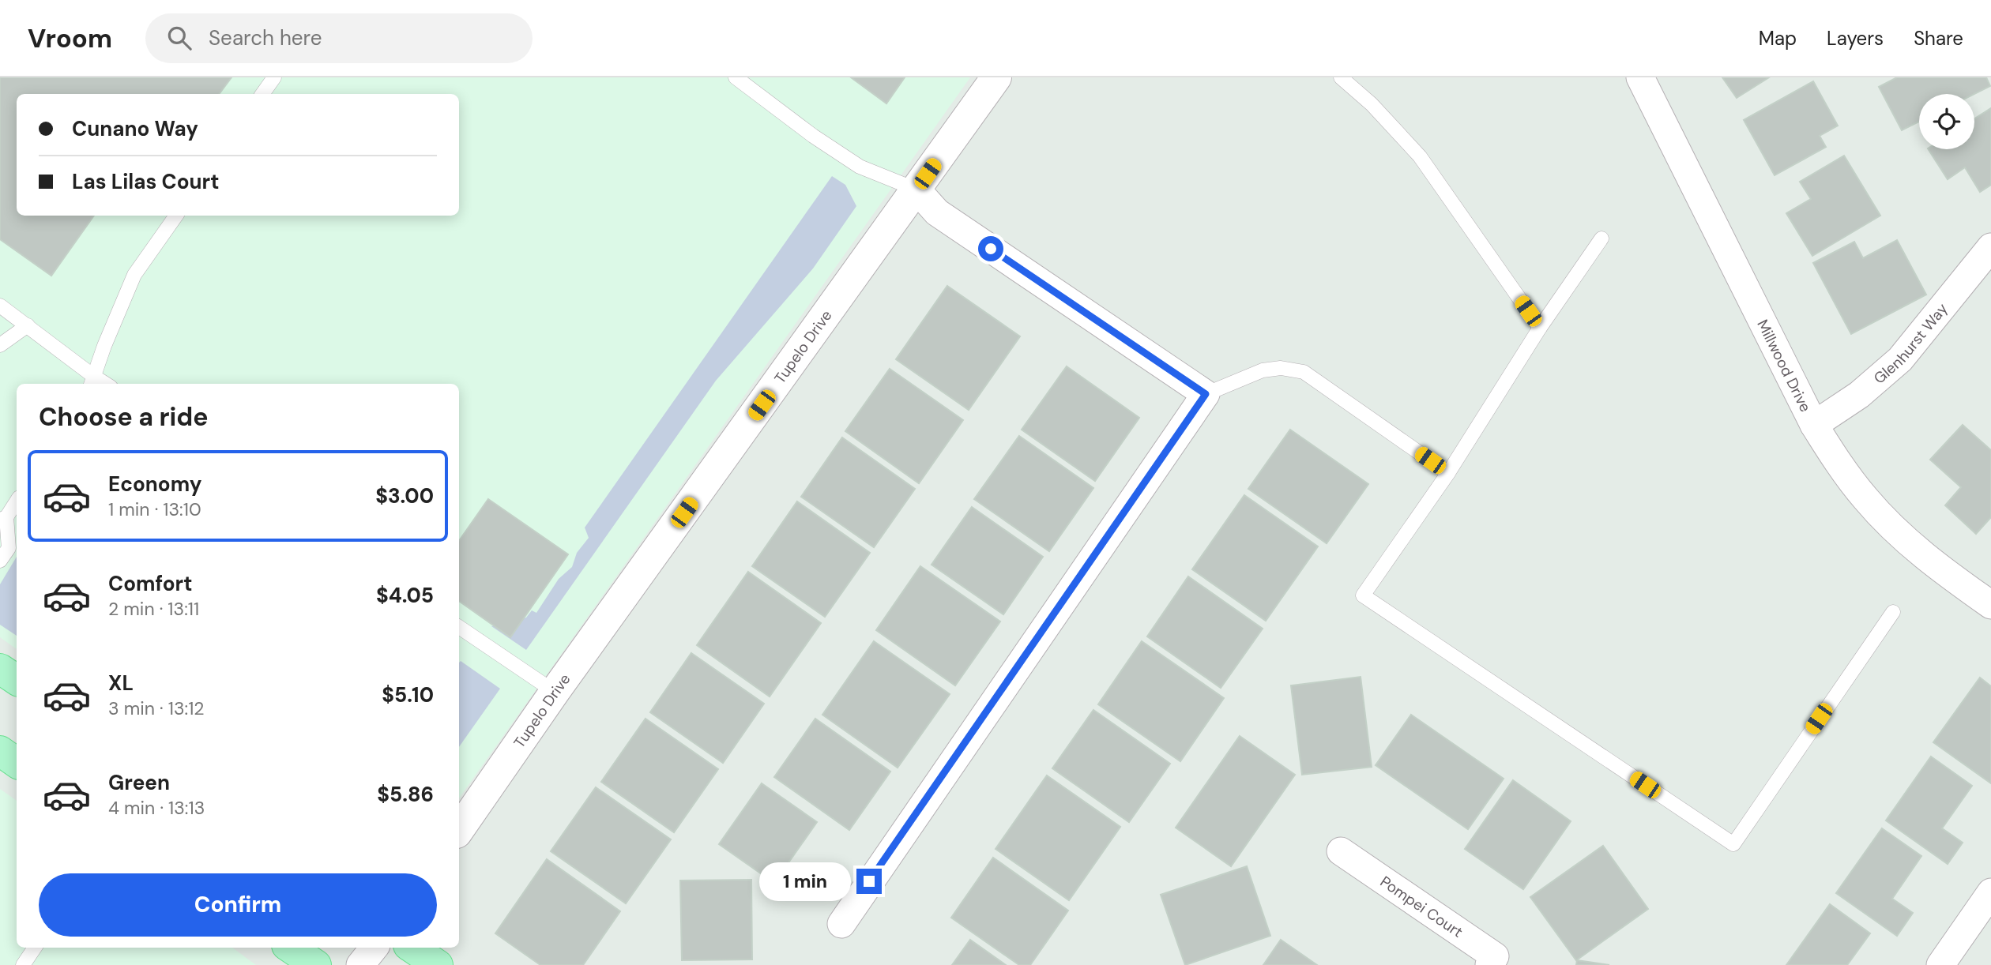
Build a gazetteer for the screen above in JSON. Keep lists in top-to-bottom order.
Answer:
{
  "streets": {
    "street": [
      "Glenhurst Way",
      "Tupelo Drive",
      "Millwood Drive",
      "Pompei Court"
    ]
  },
  "crossings": [
    ["Glenhurst Way", "Millwood Drive"]
  ],
  "page": {
    "header": "Vroom",
    "search": "Search here",
    "nav": ["Map", "Layers", "Share"],
    "banner": ["Cunano Way", "Las Lilas Court"],
    "heading": "Choose a ride",
    "list": [
      {
        "name": "Economy",
        "note": "1 min · 13:10",
        "value": "$3.00"
      },
      {
        "name": "Comfort",
        "note": "2 min · 13:11",
        "value": "$4.05"
      },
      {
        "name": "XL",
        "note": "3 min · 13:12",
        "value": "$5.10"
      },
      {
        "name": "Green",
        "note": "4 min · 13:13",
        "value": "$5.86"
      }
    ],
    "bubble": "1 min",
    "buttons": "Confirm"
  }
}
